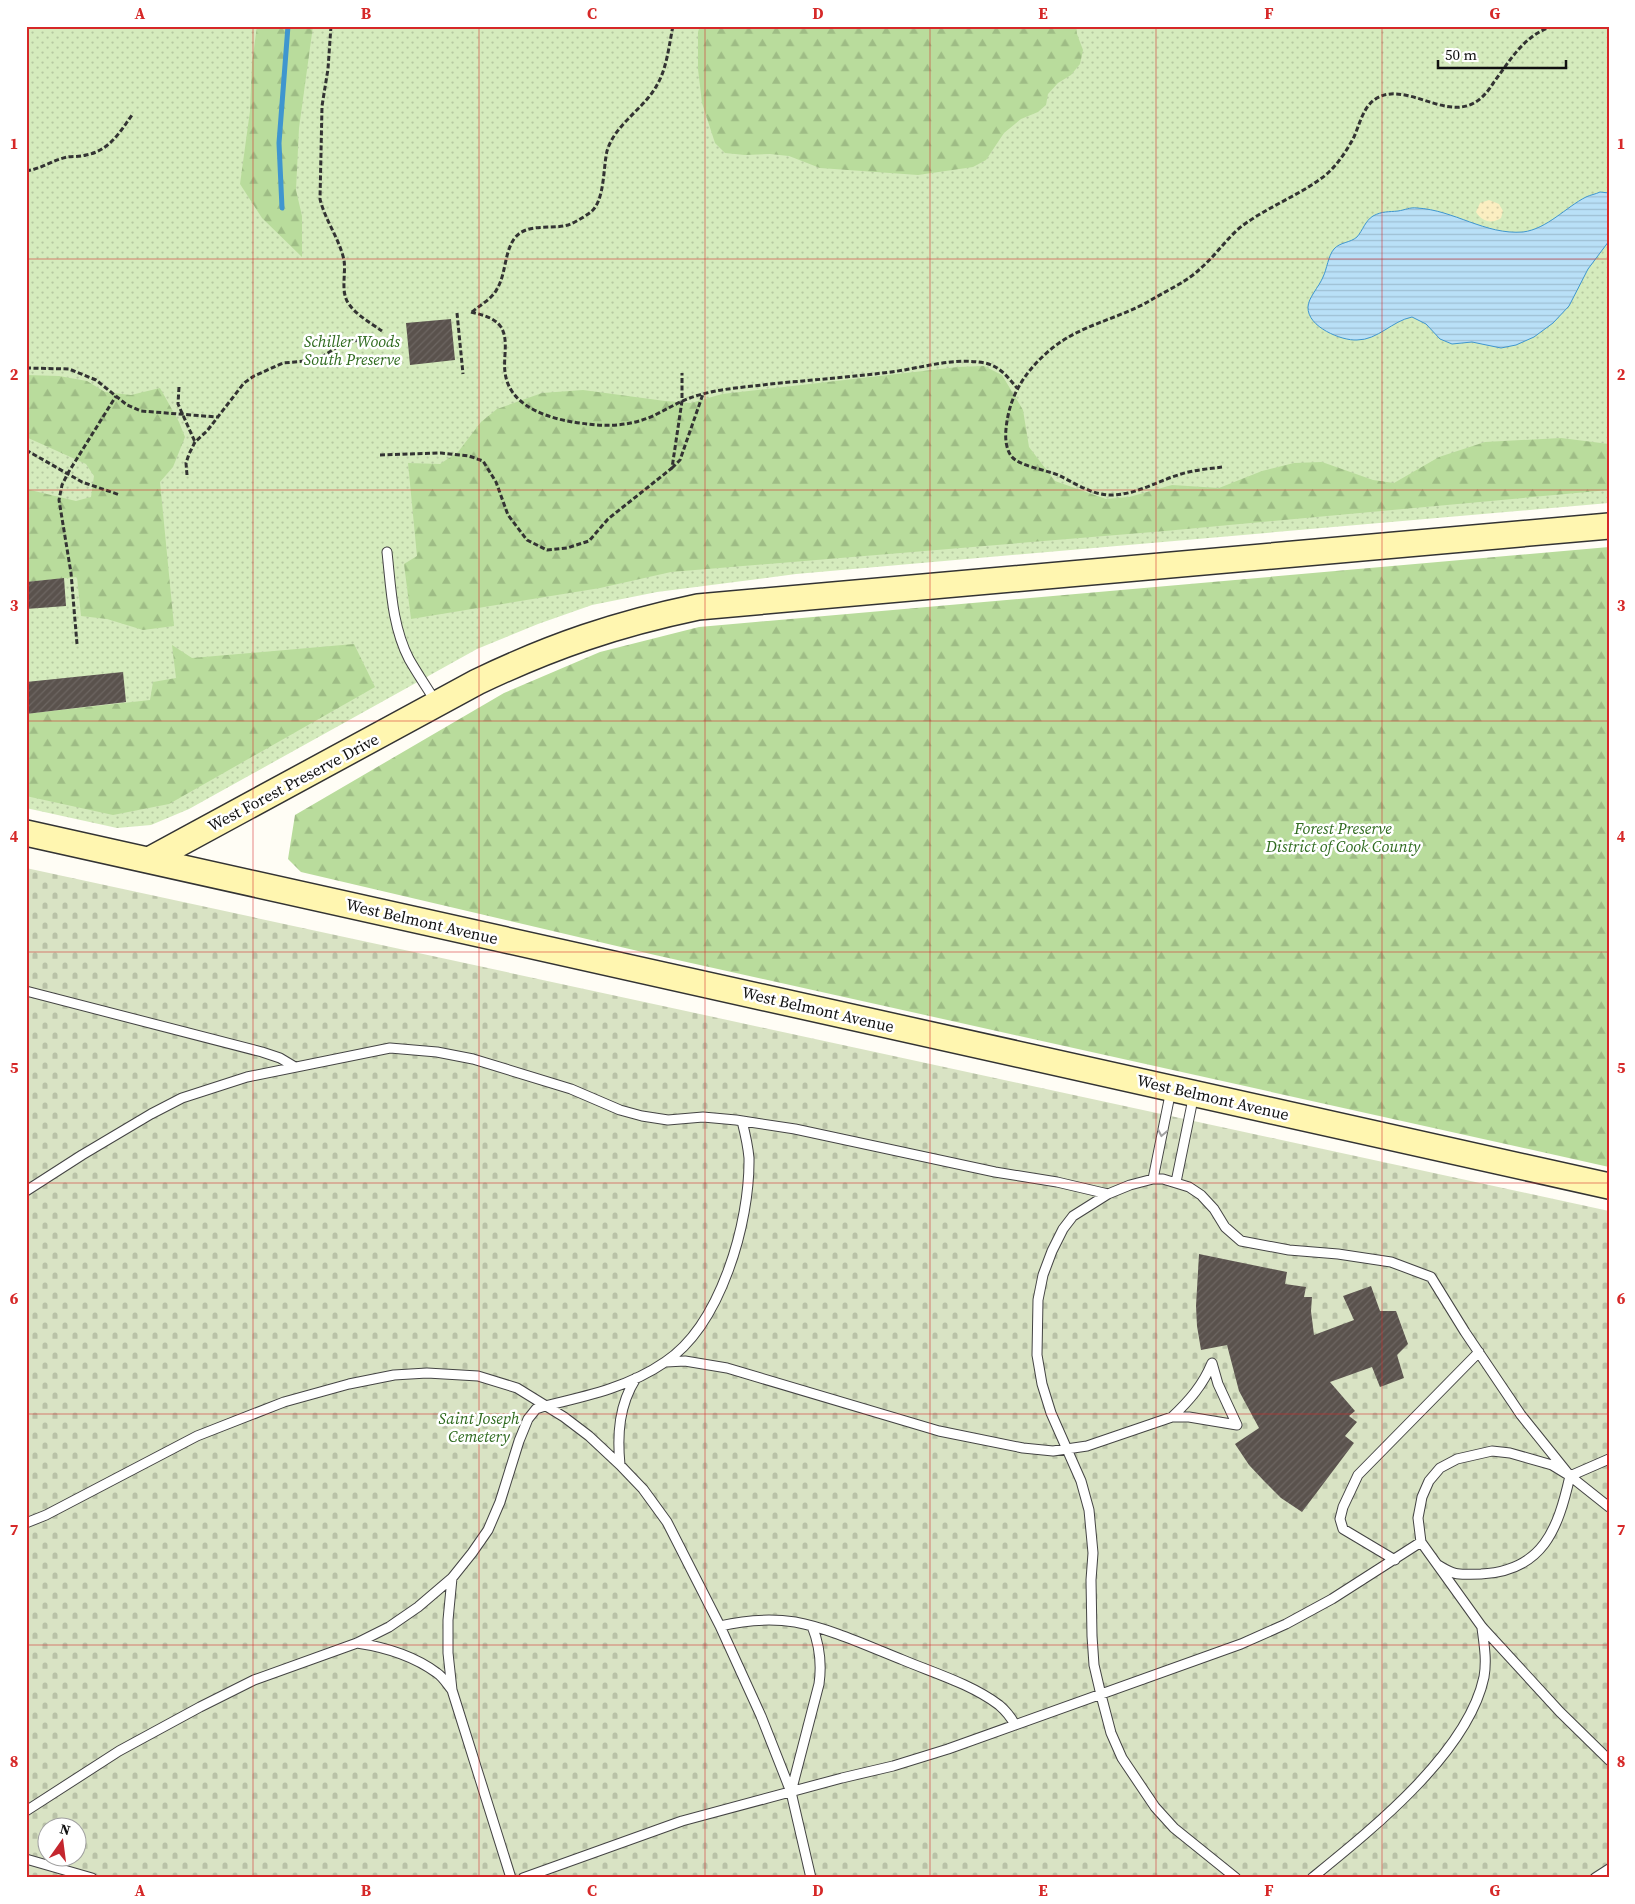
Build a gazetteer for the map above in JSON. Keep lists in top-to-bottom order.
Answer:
{
  "streets": {
    "main road": ["West Forest Preserve Drive", "West Belmont Avenue"]
  },
  "crossings": [
    ["West Forest Preserve Drive", "West Belmont Avenue"]
  ],
  "parks": ["Schiller Woods South Preserve", "Forest Preserve District of Cook County", "Saint Joseph Cemetery"],
  "scale_bar": "50 m",
  "north": "top",
  "grid": {
    "columns": [
      "A",
      "B",
      "C",
      "D",
      "E",
      "F",
      "G"
    ],
    "rows": [
      "1",
      "2",
      "3",
      "4",
      "5",
      "6",
      "7",
      "8"
    ]
  }
}
